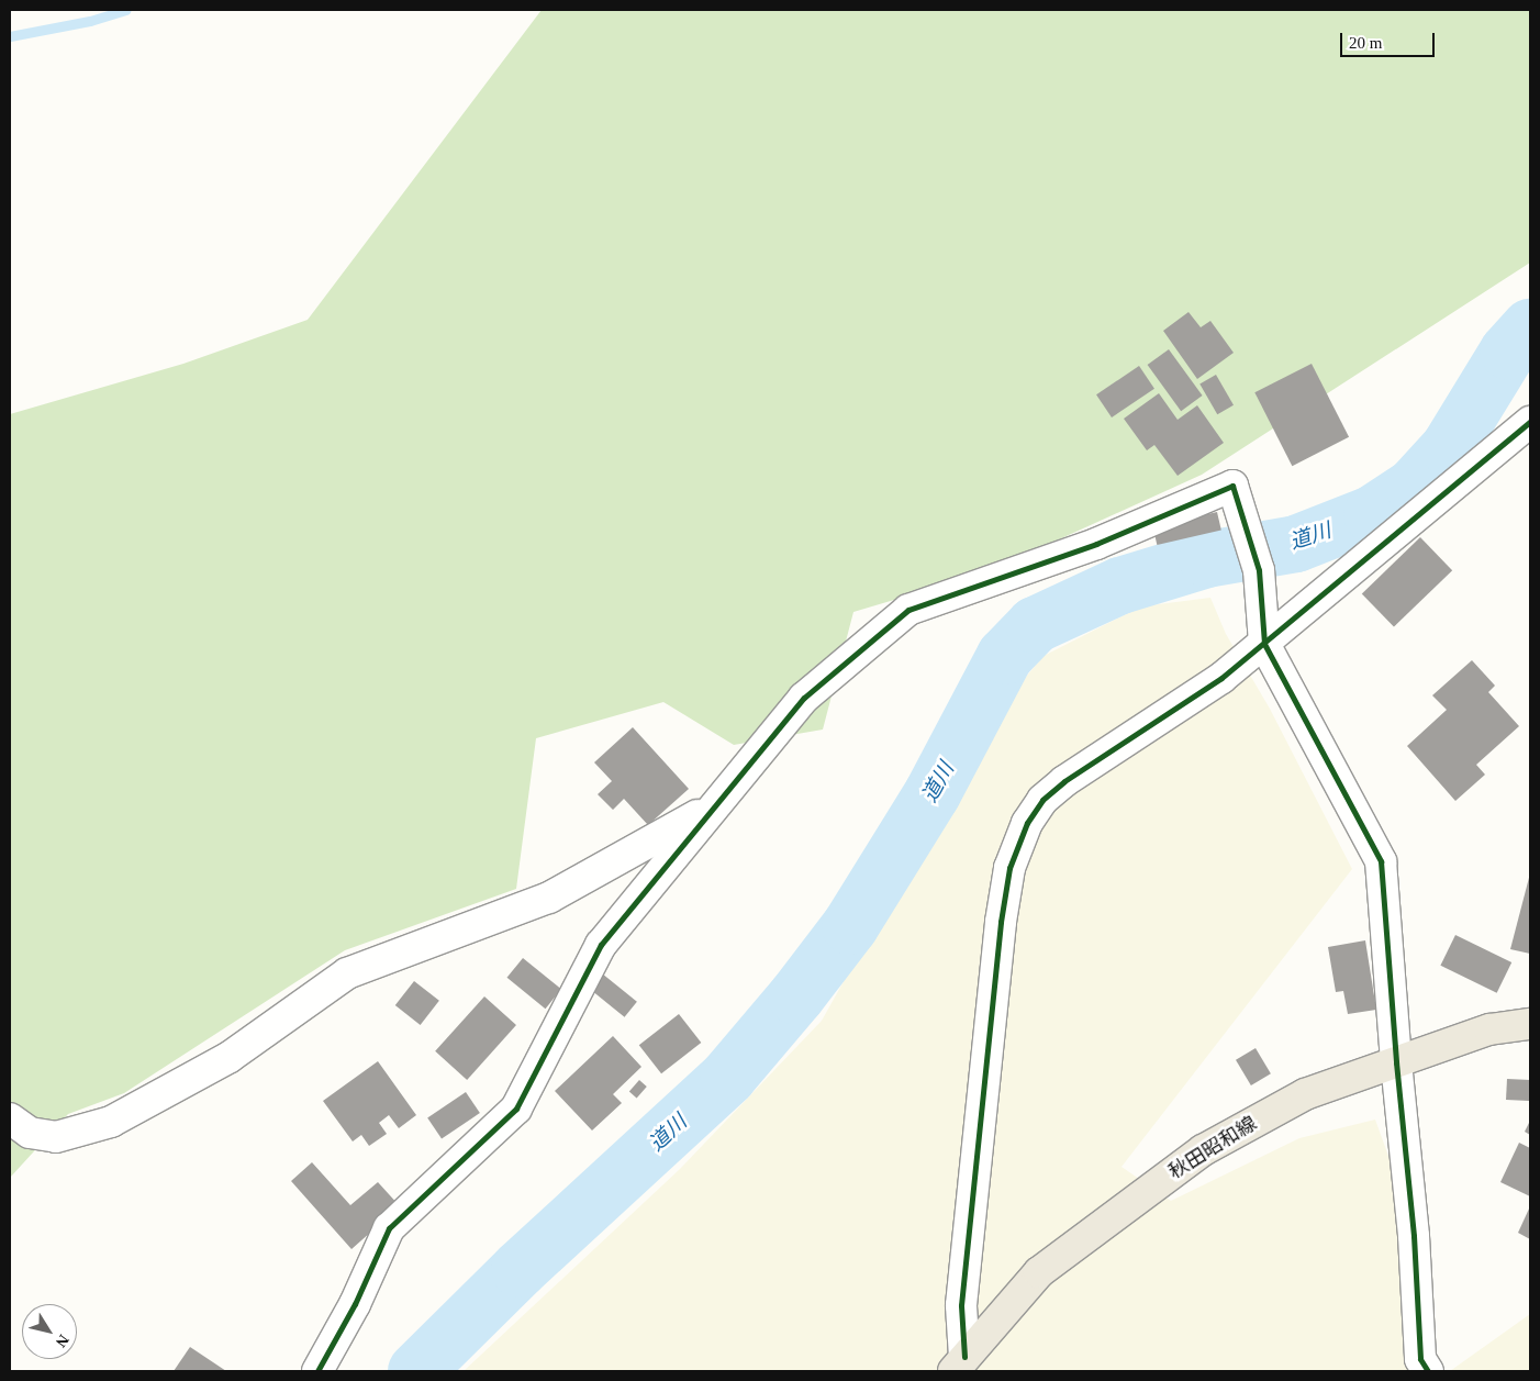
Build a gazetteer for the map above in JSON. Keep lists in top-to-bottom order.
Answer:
{
  "streets": {
    "main road": ["秋田昭和線"]
  },
  "water": ["道川"],
  "scale_bar": "20 m",
  "north": "bottom right"
}
